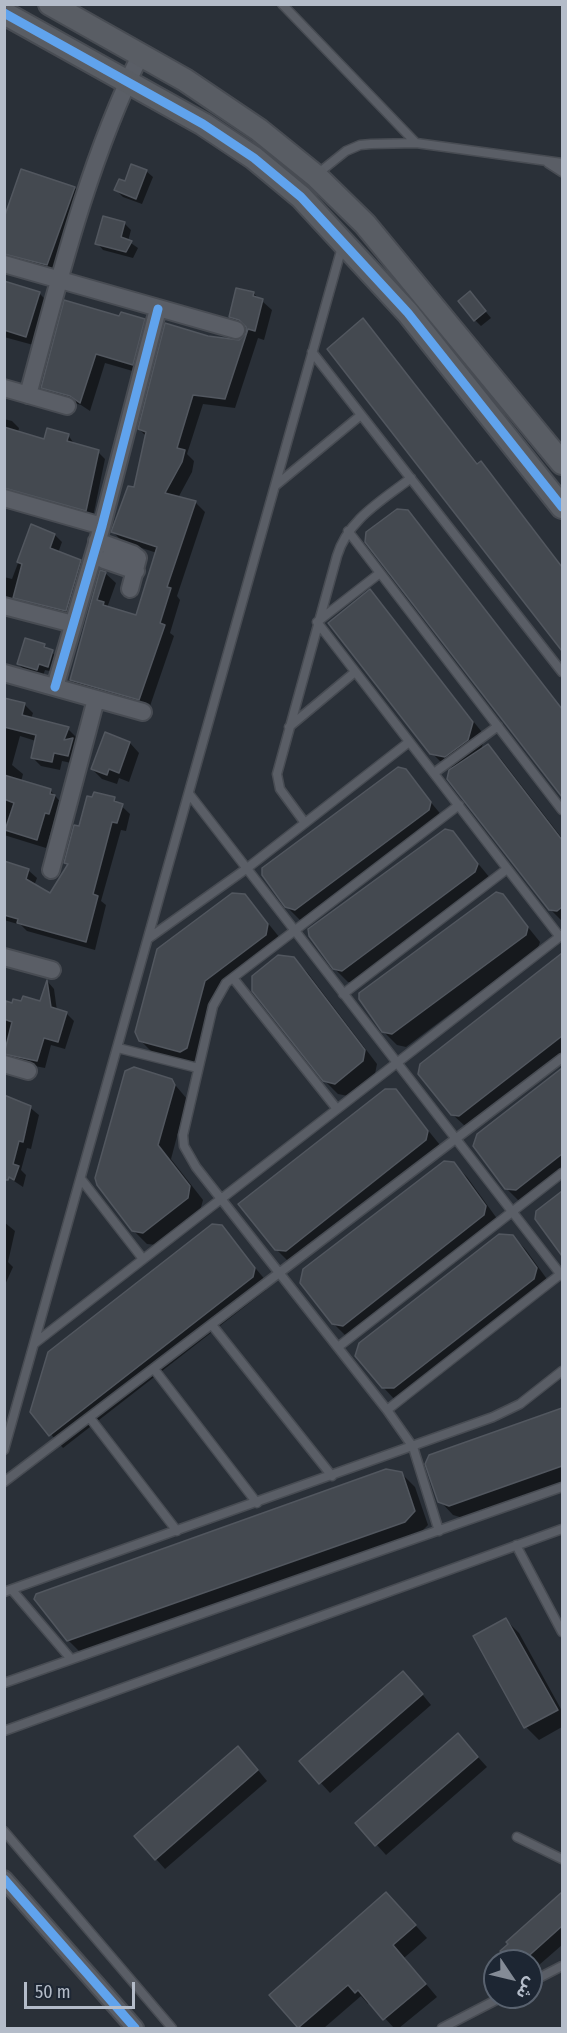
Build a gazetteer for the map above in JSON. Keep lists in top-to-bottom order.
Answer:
{
  "scale_bar": "50 m",
  "north": "bottom right"
}
